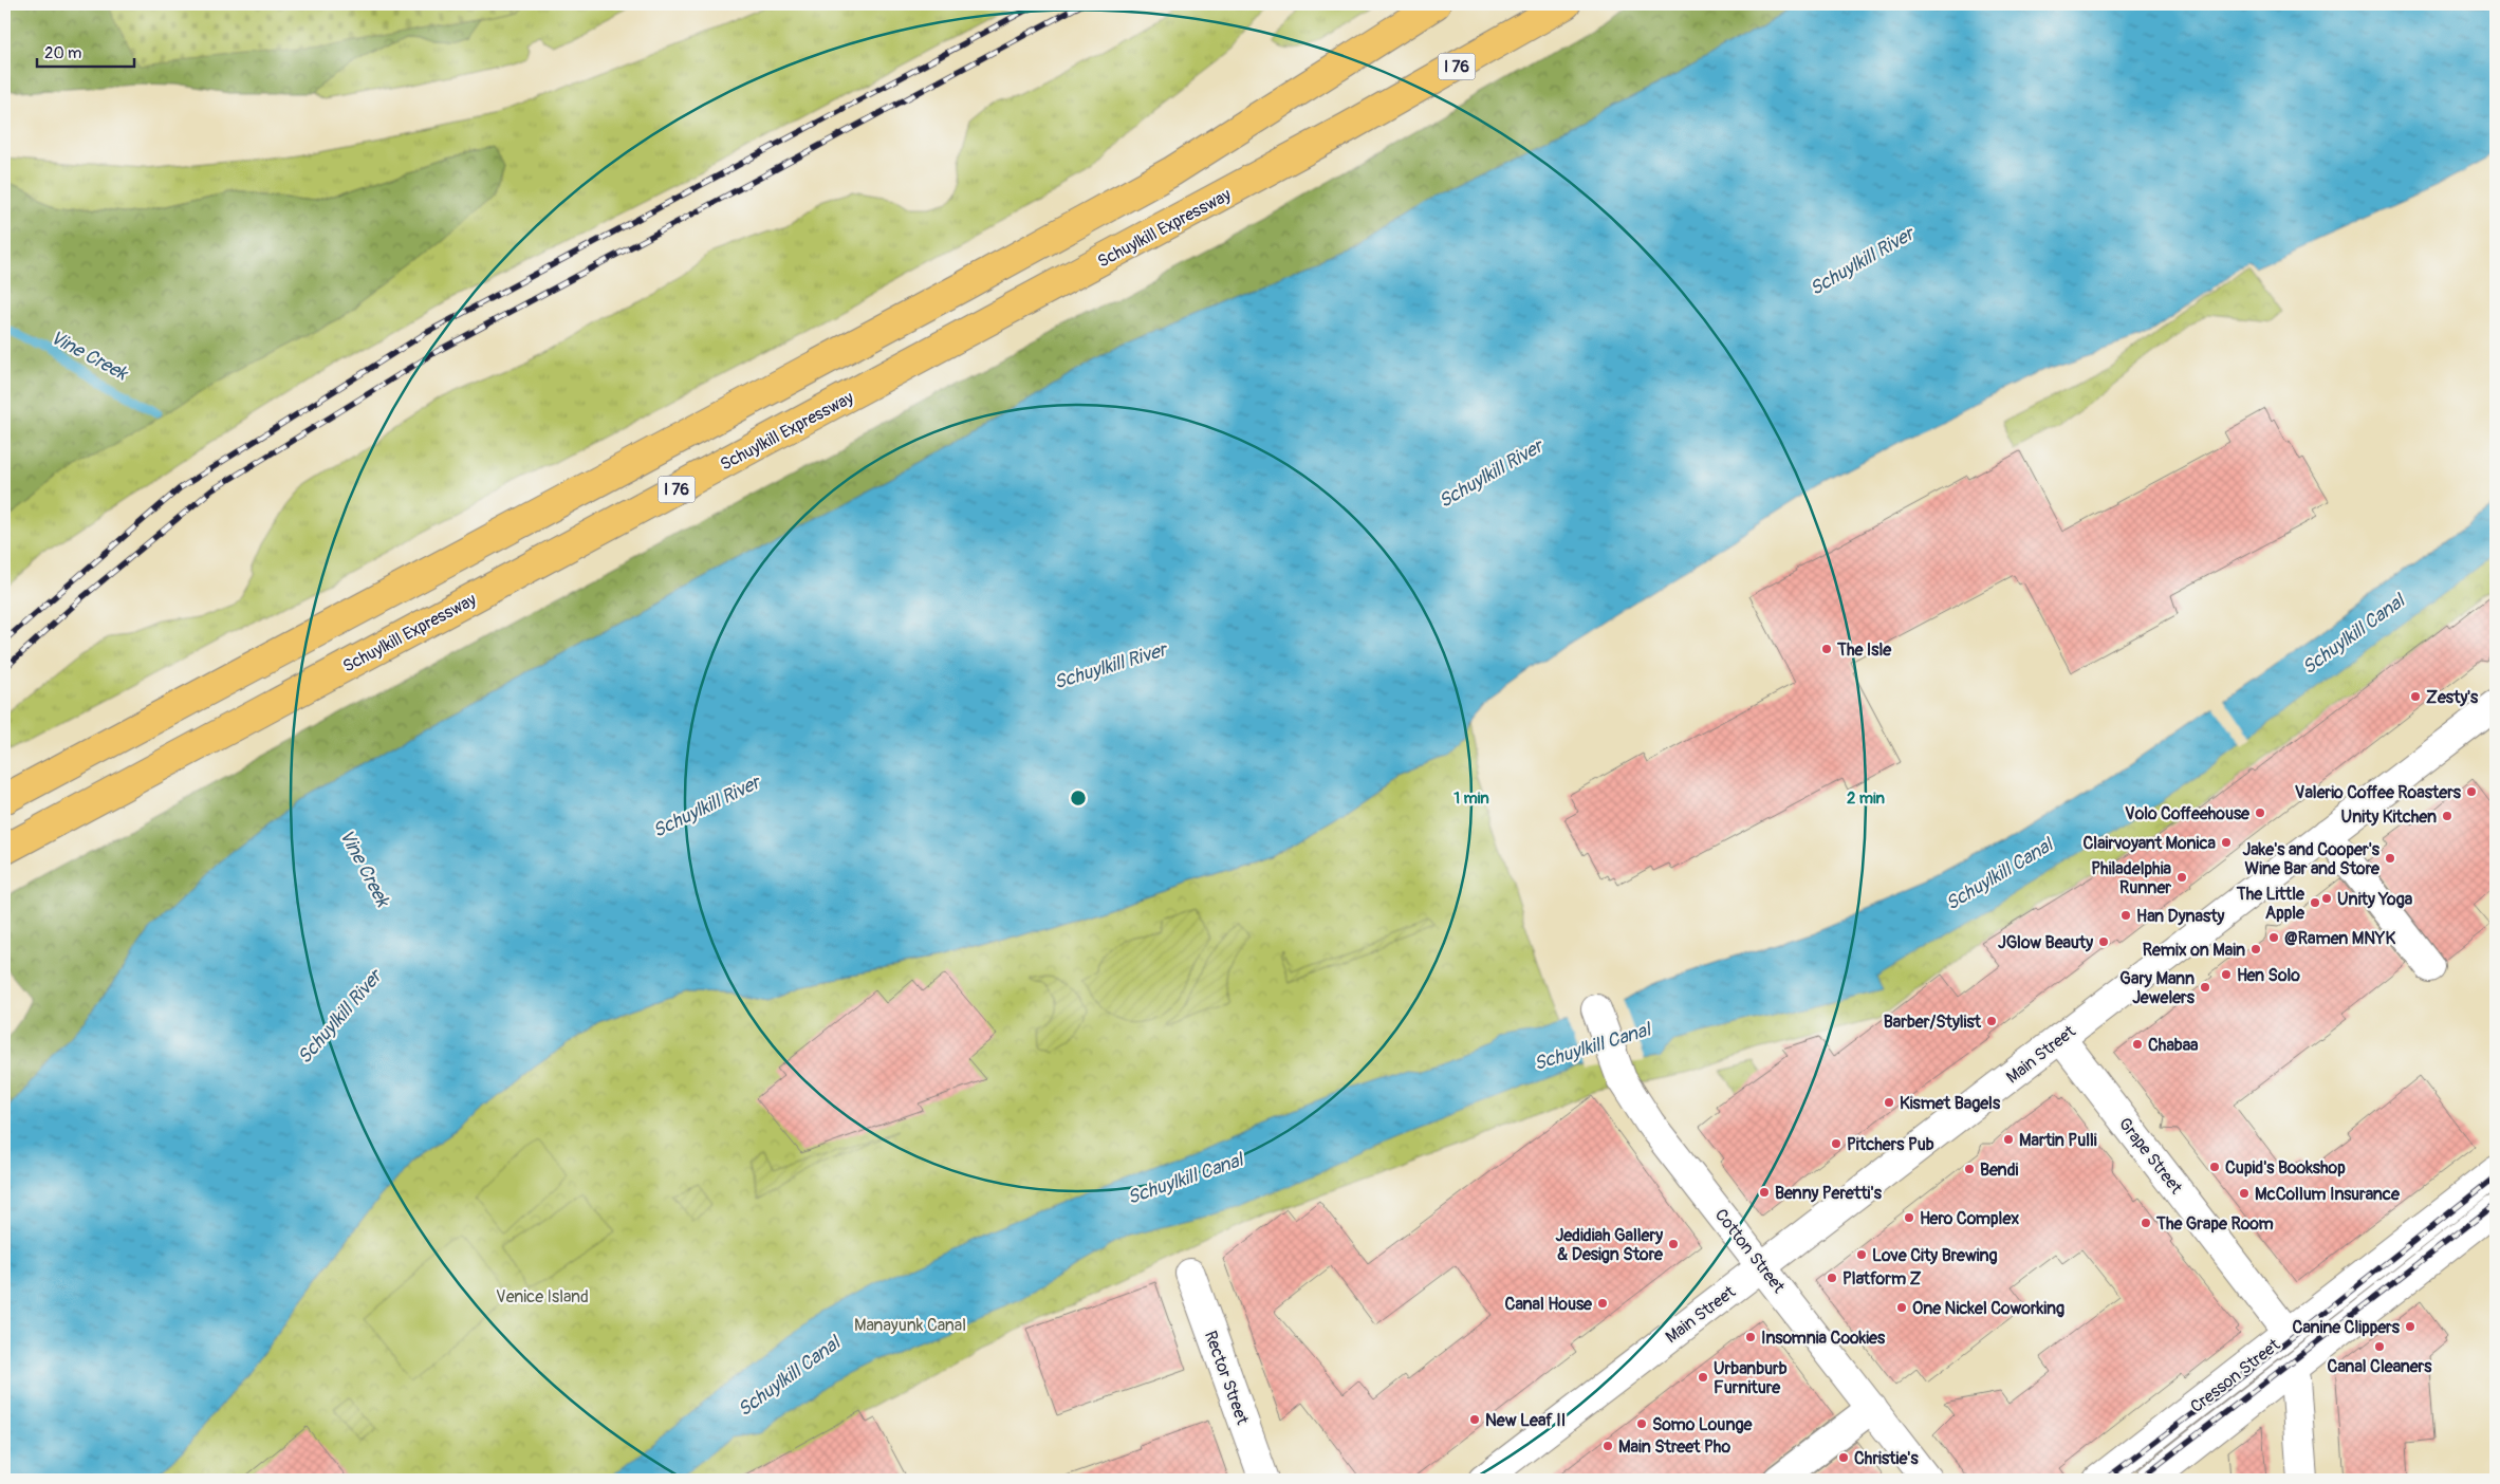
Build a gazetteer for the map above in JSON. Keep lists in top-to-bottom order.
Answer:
{
  "streets": {
    "highway": ["I 76", "Schuylkill Expressway"],
    "street": [
      "Main Street",
      "Grape Street",
      "Cotton Street",
      "Cresson Street",
      "Rector Street"
    ]
  },
  "crossings": [
    ["Main Street", "Grape Street"],
    ["Main Street", "Cotton Street"]
  ],
  "water": ["Schuylkill River", "Vine Creek", "Schuylkill Canal"],
  "parks": ["Venice Island", "Manayunk Canal"],
  "places": [
    "The Isle",
    "Zesty's",
    "Valerio Coffee Roasters",
    "Volo Coffeehouse",
    "Unity Kitchen",
    "Clairvoyant Monica",
    "Jake's and Cooper's Wine Bar and Store",
    "Philadelphia Runner",
    "Unity Yoga",
    "The Little Apple",
    "Han Dynasty",
    "@Ramen MNYK",
    "JGlow Beauty",
    "Remix on Main",
    "Hen Solo",
    "Gary Mann Jewelers",
    "Barber/Stylist",
    "Chabaa",
    "Kismet Bagels",
    "Martin Pulli",
    "Pitchers Pub",
    "Cupid's Bookshop",
    "Bendi",
    "Benny Peretti's",
    "McCollum Insurance",
    "Hero Complex",
    "The Grape Room",
    "Jedidiah Gallery & Design Store",
    "Love City Brewing",
    "Platform Z",
    "Canal House",
    "One Nickel Coworking",
    "Canine Clippers",
    "Insomnia Cookies",
    "Canal Cleaners",
    "Urbanburb Furniture",
    "New Leaf II",
    "Somo Lounge",
    "Main Street Pho",
    "Christie's"
  ],
  "scale_bar": "20 m",
  "rings": ["1 min", "2 min"]
}
